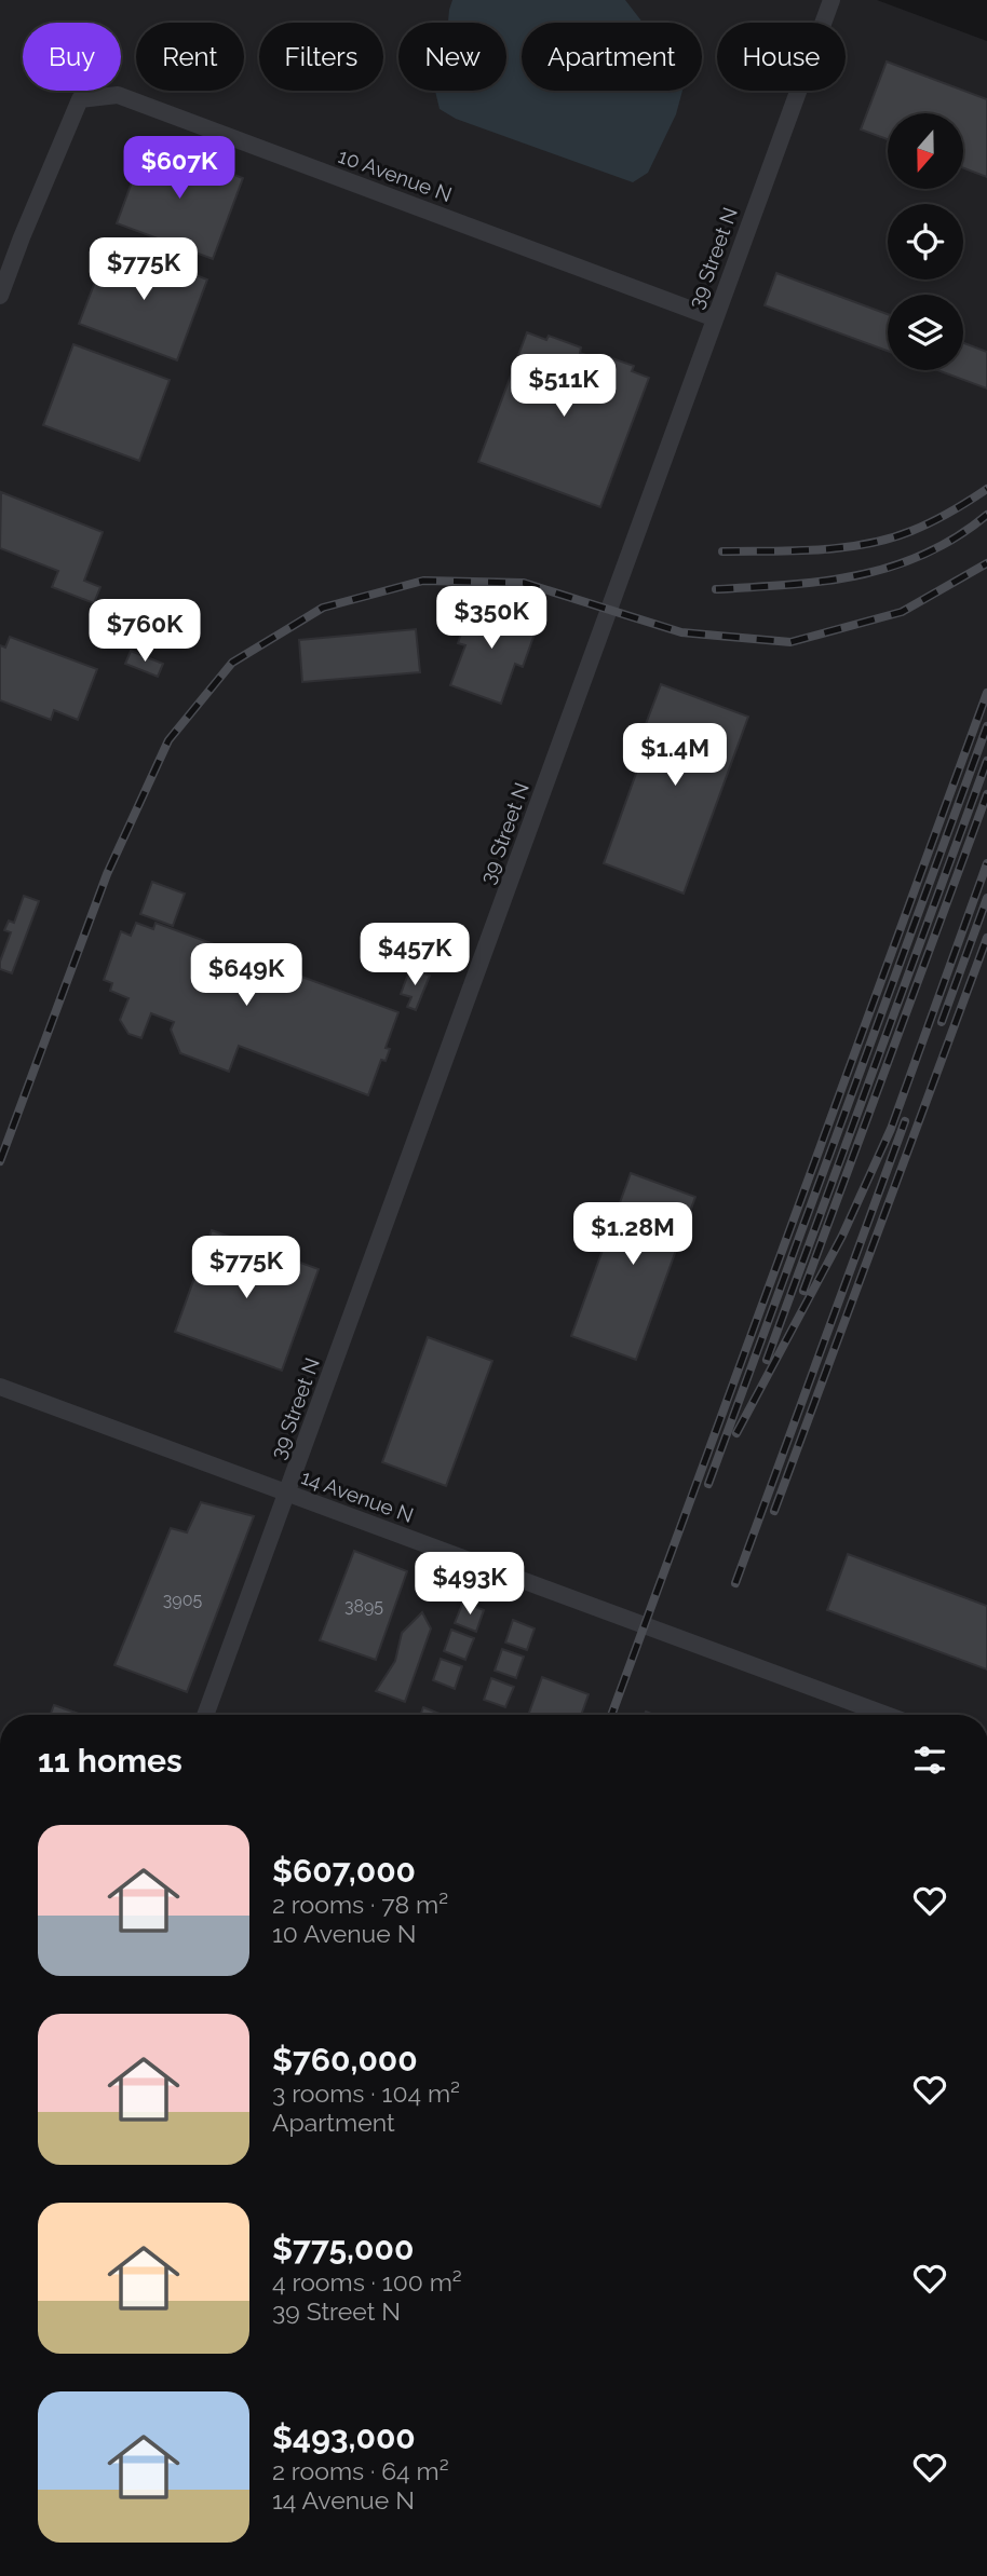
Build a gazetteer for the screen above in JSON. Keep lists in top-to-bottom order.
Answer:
{
  "streets": {
    "street": ["10 Avenue N", "39 Street N", "14 Avenue N"]
  },
  "crossings": [
    ["10 Avenue N", "39 Street N"],
    ["39 Street N", "14 Avenue N"]
  ],
  "house_numbers": ["3905", "3895"],
  "north": "bottom",
  "page": {
    "chip": [
      "Buy",
      "Rent",
      "Filters",
      "New",
      "Apartment",
      "House"
    ],
    "price": [
      "$607K",
      "$775K",
      "$511K",
      "$350K",
      "$760K",
      "$1.4M",
      "$457K",
      "$649K",
      "$1.28M",
      "$775K",
      "$493K"
    ],
    "heading": "11 homes",
    "list": [
      {
        "name": "$607,000",
        "note": "2 rooms · 78 m² · 10 Avenue N"
      },
      {
        "name": "$760,000",
        "note": "3 rooms · 104 m² · Apartment"
      },
      {
        "name": "$775,000",
        "note": "4 rooms · 100 m² · 39 Street N"
      },
      {
        "name": "$493,000",
        "note": "2 rooms · 64 m² · 14 Avenue N"
      }
    ]
  }
}
